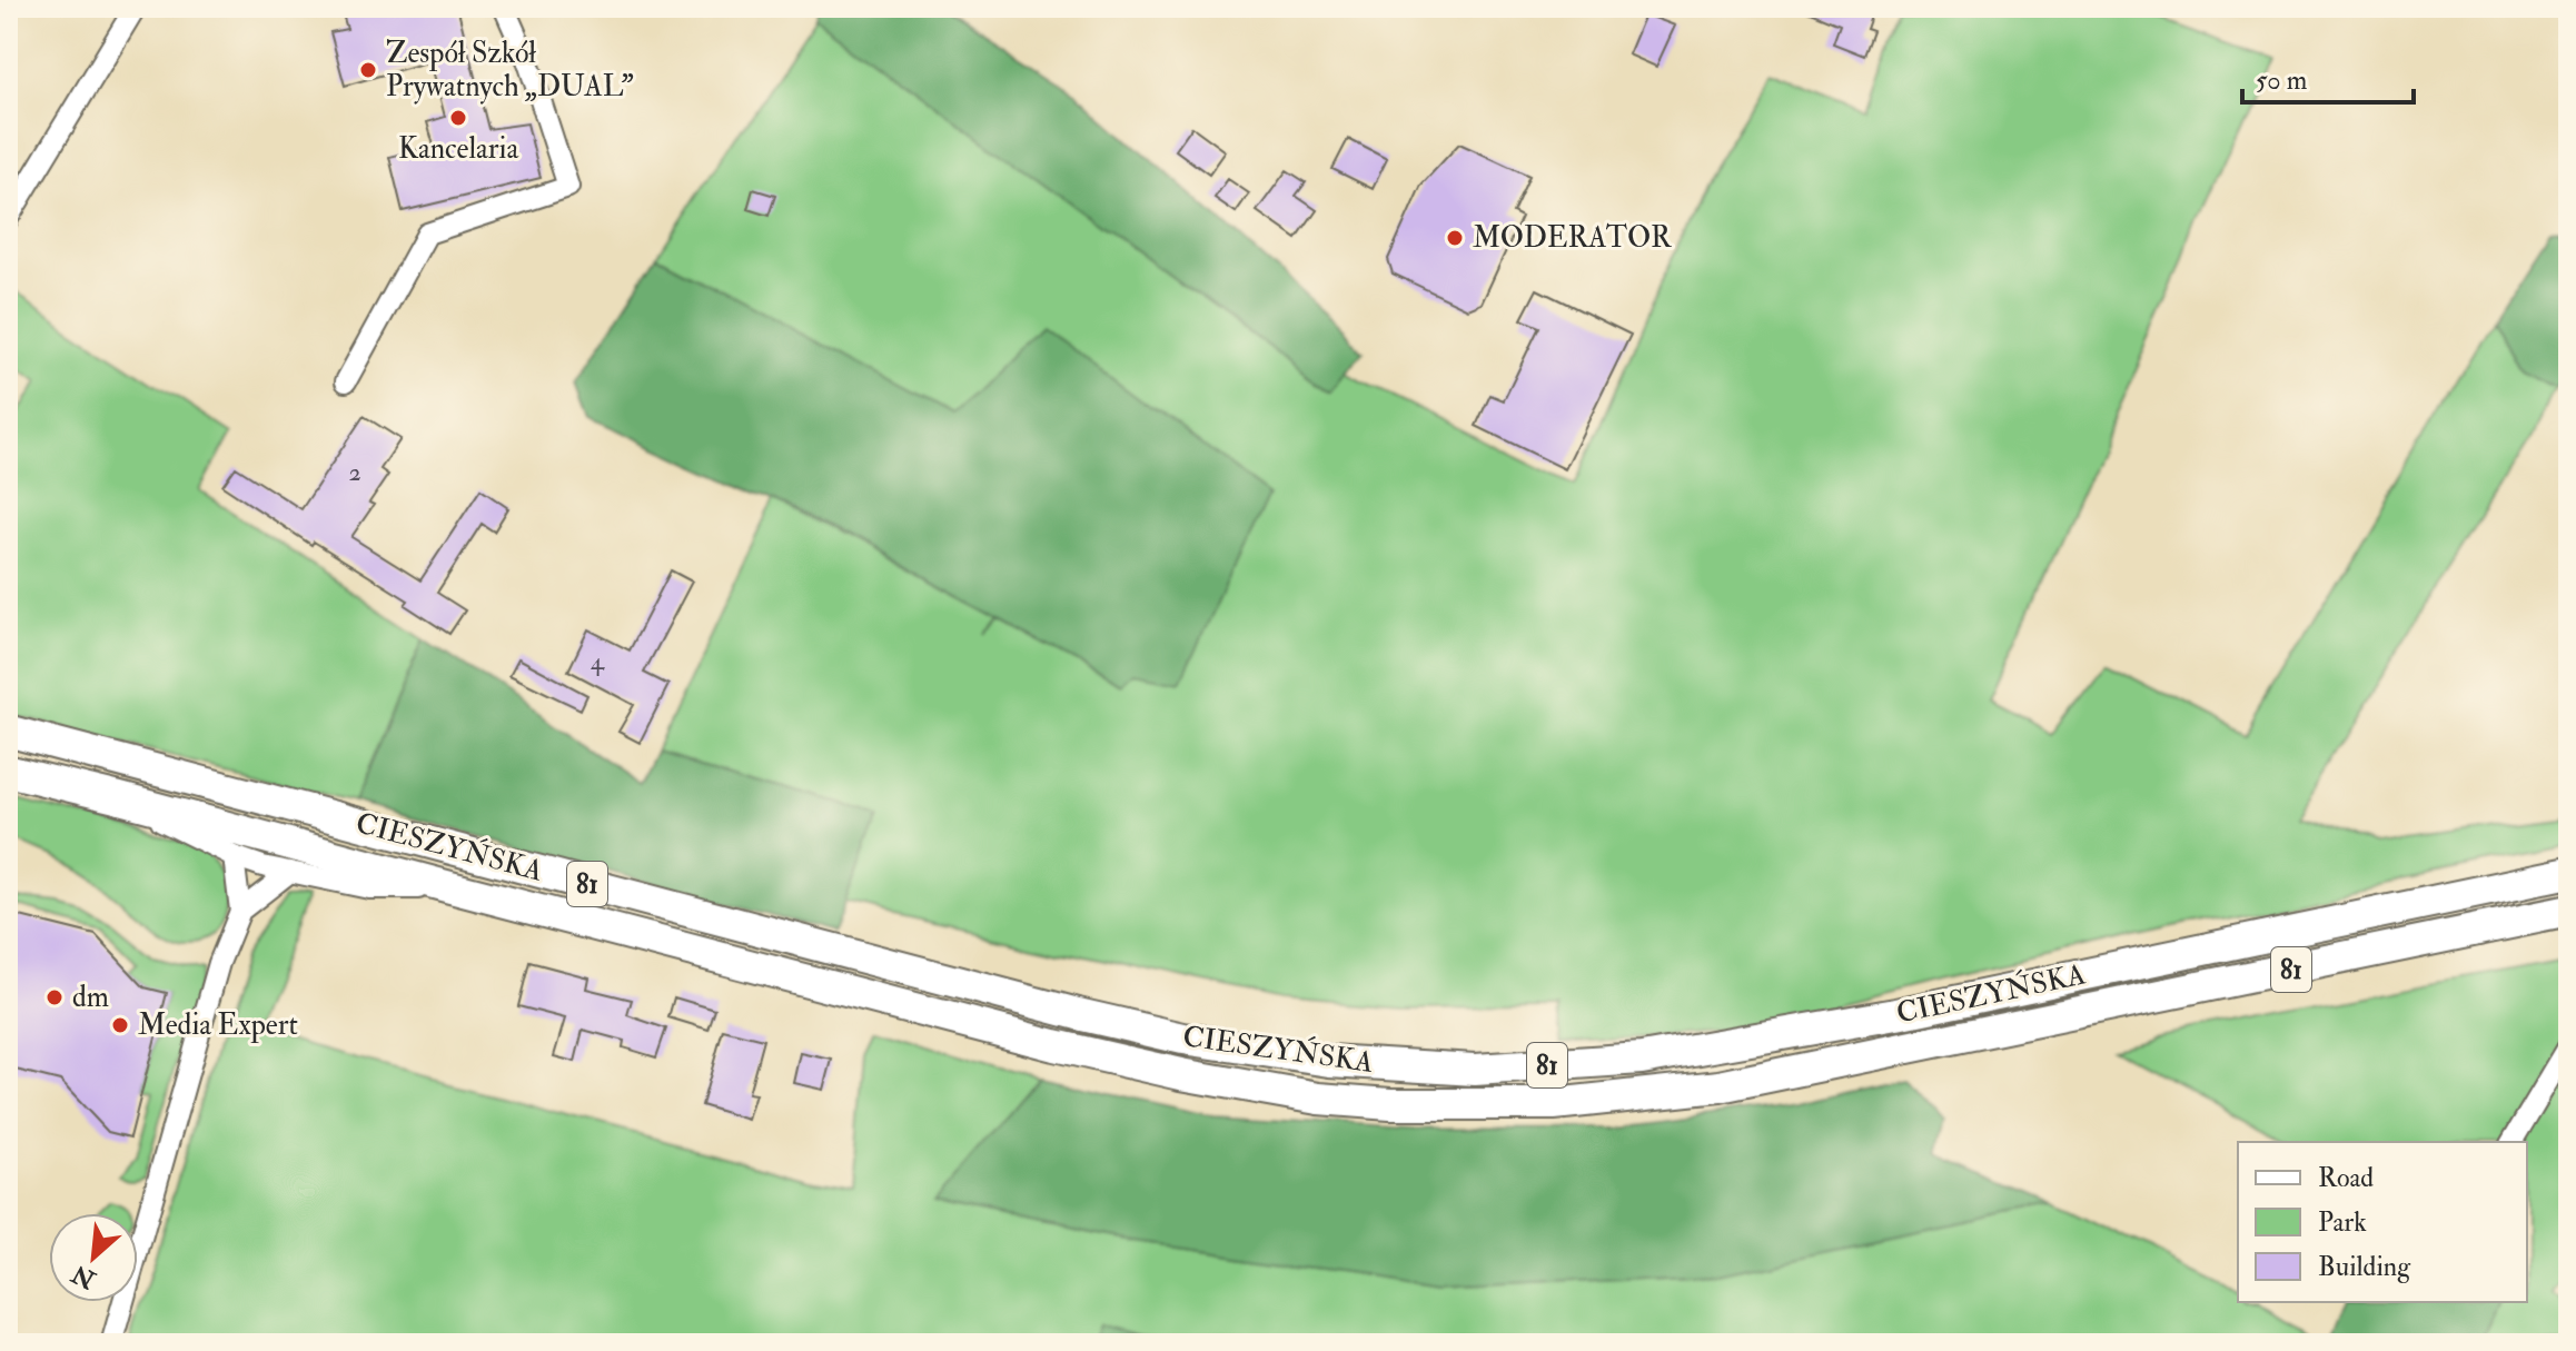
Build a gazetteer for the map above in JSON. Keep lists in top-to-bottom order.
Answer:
{
  "streets": {
    "main road": ["CIESZYŃSKA", "81"]
  },
  "places": [
    "Zespół Szkół Prywatnych „DUAL”",
    "Kancelaria",
    "MODERATOR",
    "dm",
    "Media Expert"
  ],
  "house_numbers": ["2", "4"],
  "legend": ["Road", "Park", "Building"],
  "scale_bar": "50 m",
  "north": "bottom left"
}
